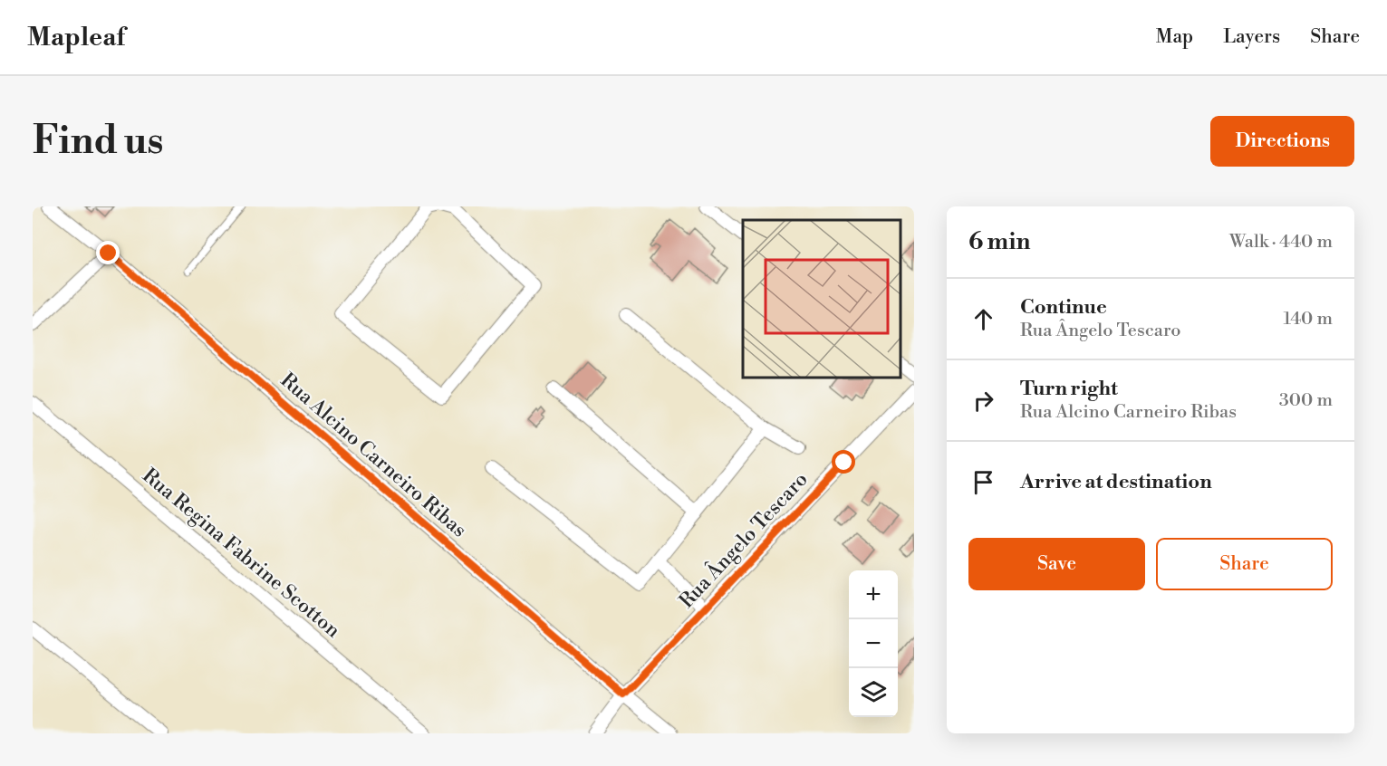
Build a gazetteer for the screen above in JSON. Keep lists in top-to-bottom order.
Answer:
{
  "streets": {
    "street": ["Rua Alcino Carneiro Ribas", "Rua Ângelo Tescaro", "Rua Regina Fabrine Scotton"]
  },
  "crossings": [
    ["Rua Alcino Carneiro Ribas", "Rua Ângelo Tescaro"]
  ],
  "page": {
    "header": "Mapleaf",
    "nav": ["Map", "Layers", "Share"],
    "buttons": [
      "Directions",
      ["Save", "Share"]
    ],
    "title": "Find us",
    "heading": ["6 min", "Walk · 440 m"],
    "list": [
      ["Continue", "Rua Ângelo Tescaro", "140 m"],
      ["Turn right", "Rua Alcino Carneiro Ribas", "300 m"],
      "Arrive at destination"
    ],
    "map_buttons": ["+", "−"]
  }
}
